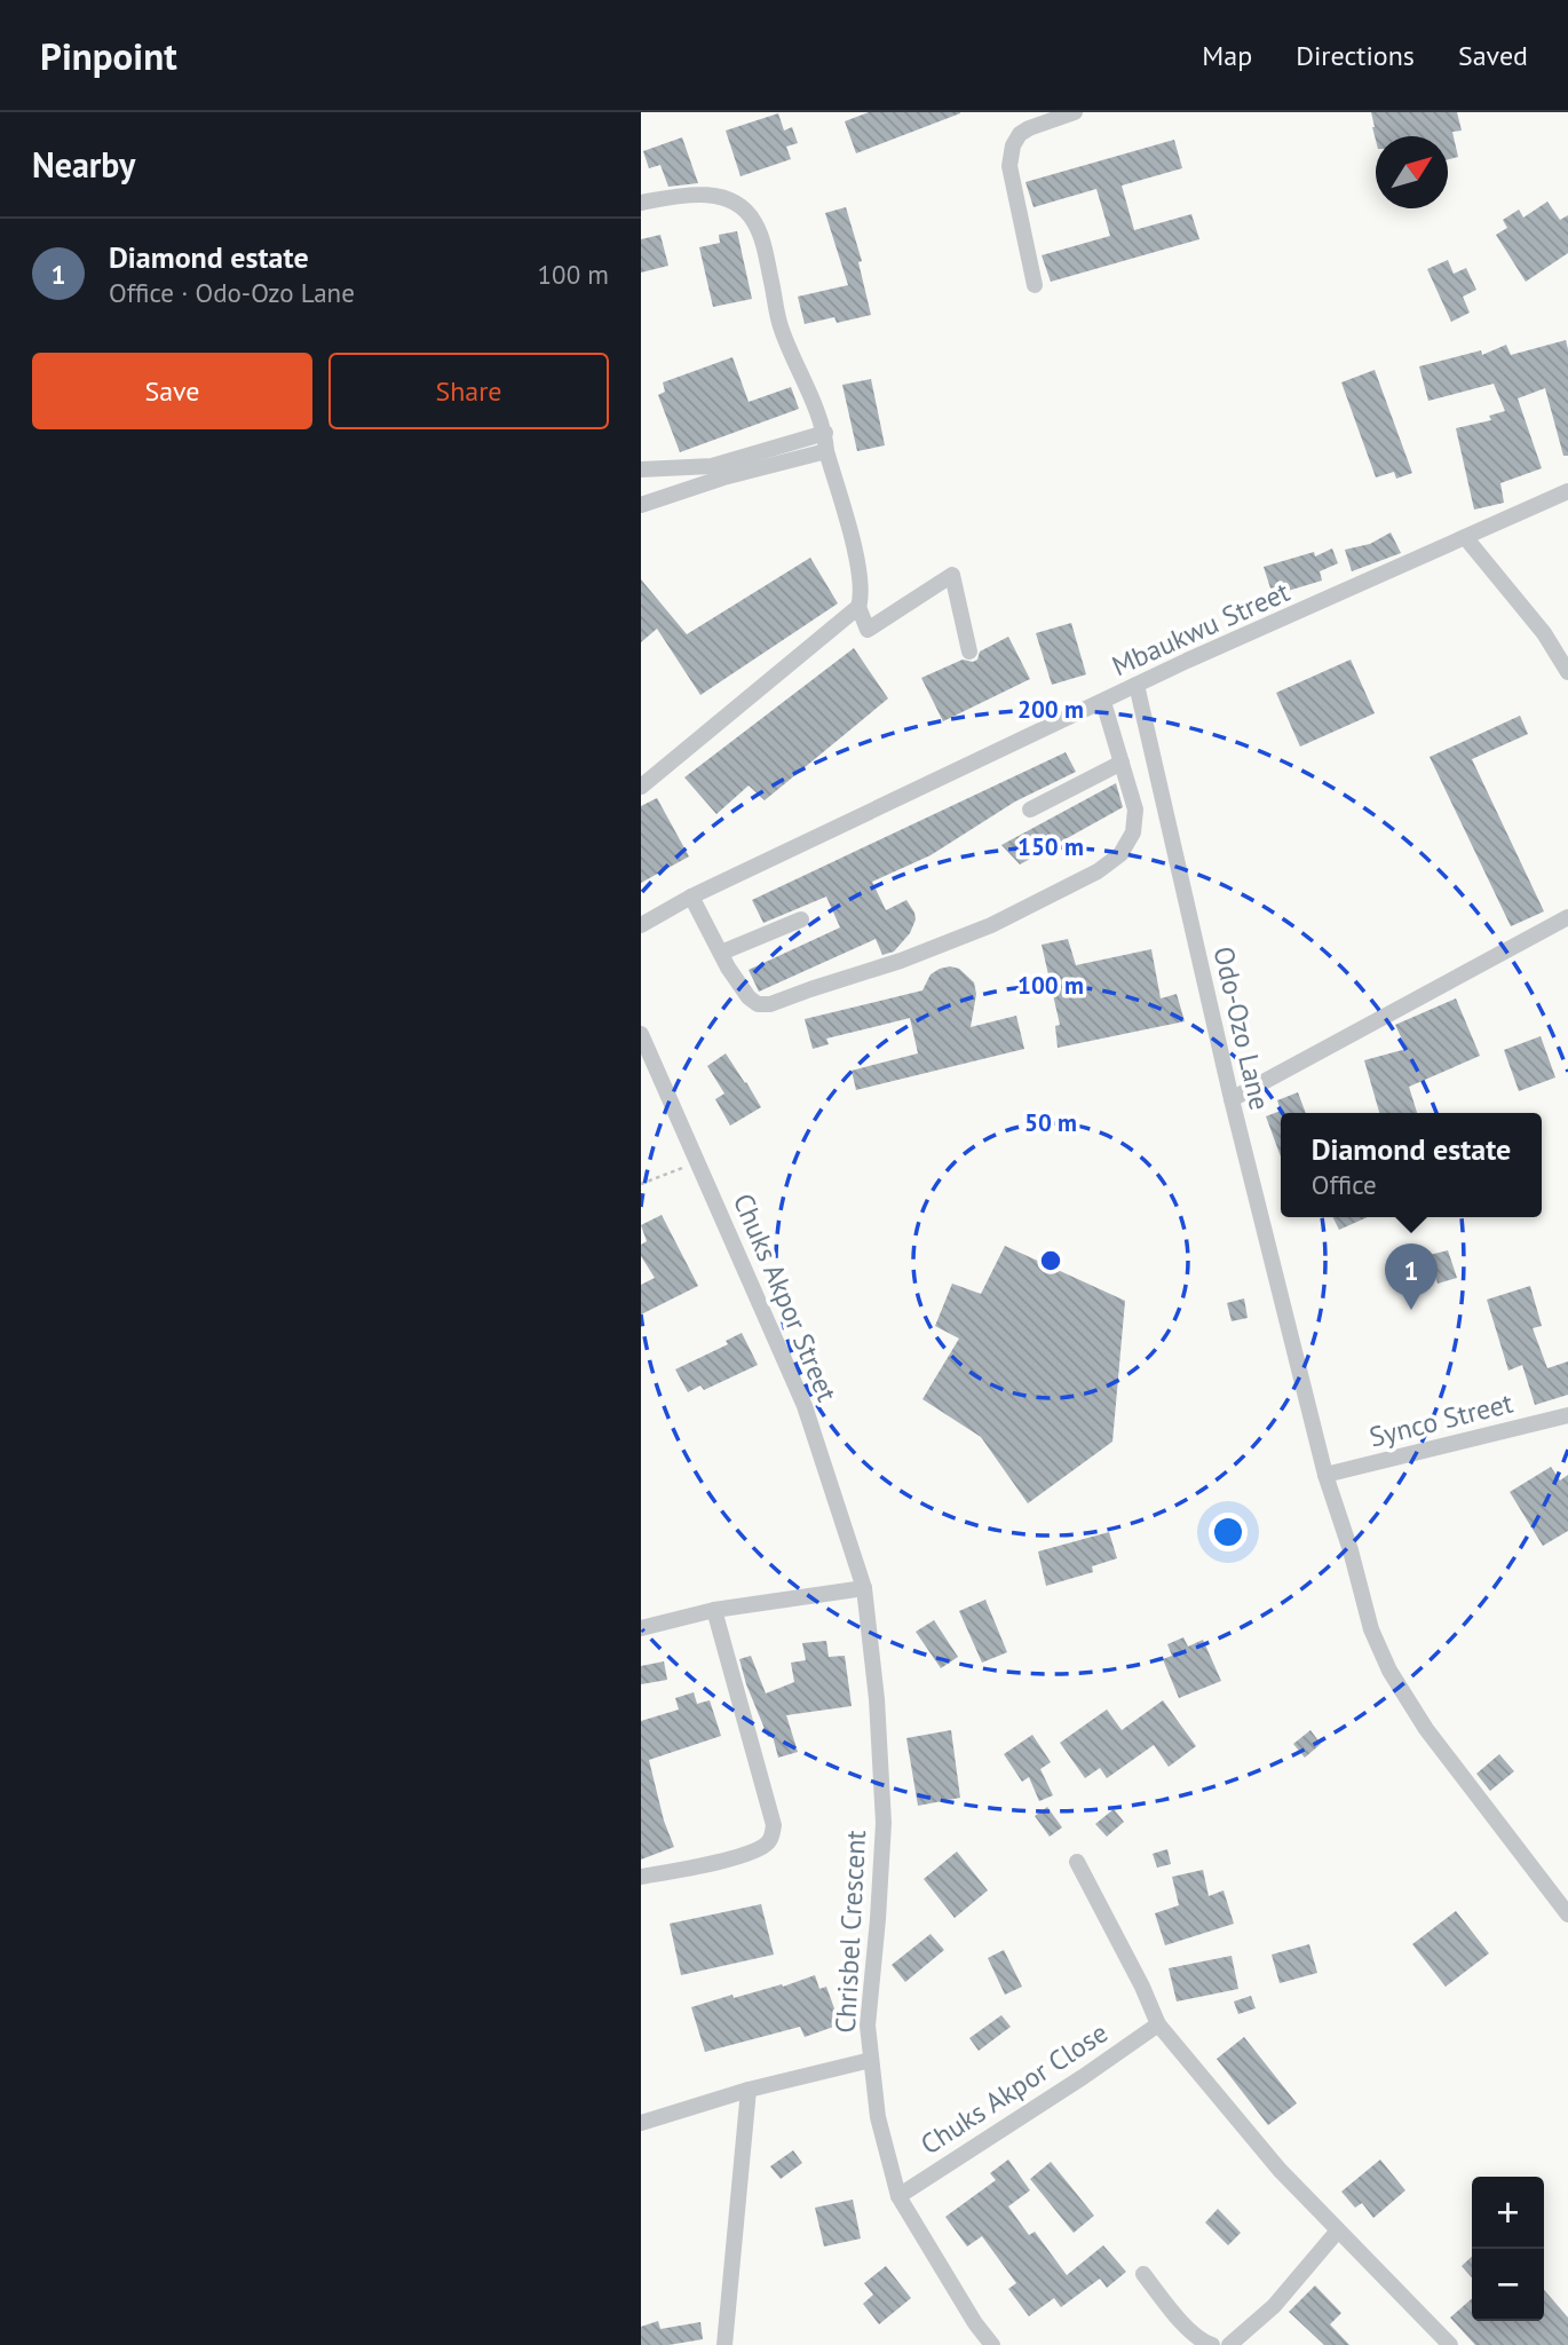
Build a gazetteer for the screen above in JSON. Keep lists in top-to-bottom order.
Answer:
{
  "streets": {
    "street": [
      "Mbaukwu Street",
      "Odo-Ozo Lane",
      "Chuks Akpor Street",
      "Synco Street",
      "Chrisbel Crescent",
      "Chuks Akpor Close"
    ]
  },
  "crossings": [
    ["Mbaukwu Street", "Odo-Ozo Lane"],
    ["Odo-Ozo Lane", "Synco Street"],
    ["Chuks Akpor Street", "Chrisbel Crescent"],
    ["Chrisbel Crescent", "Chuks Akpor Close"]
  ],
  "north": "top right",
  "page": {
    "header": "Pinpoint",
    "nav": ["Map", "Directions", "Saved"],
    "heading": "Nearby",
    "list": [
      {
        "mark": "1",
        "name": "Diamond estate",
        "note": "Office · Odo-Ozo Lane",
        "value": "100 m"
      }
    ],
    "buttons": ["Save", "Share"],
    "popup": ["Diamond estate", "Office"],
    "pins": "1",
    "map_buttons": ["+", "−"]
  },
  "rings": [
    "200 m",
    "150 m",
    "100 m",
    "50 m"
  ]
}
